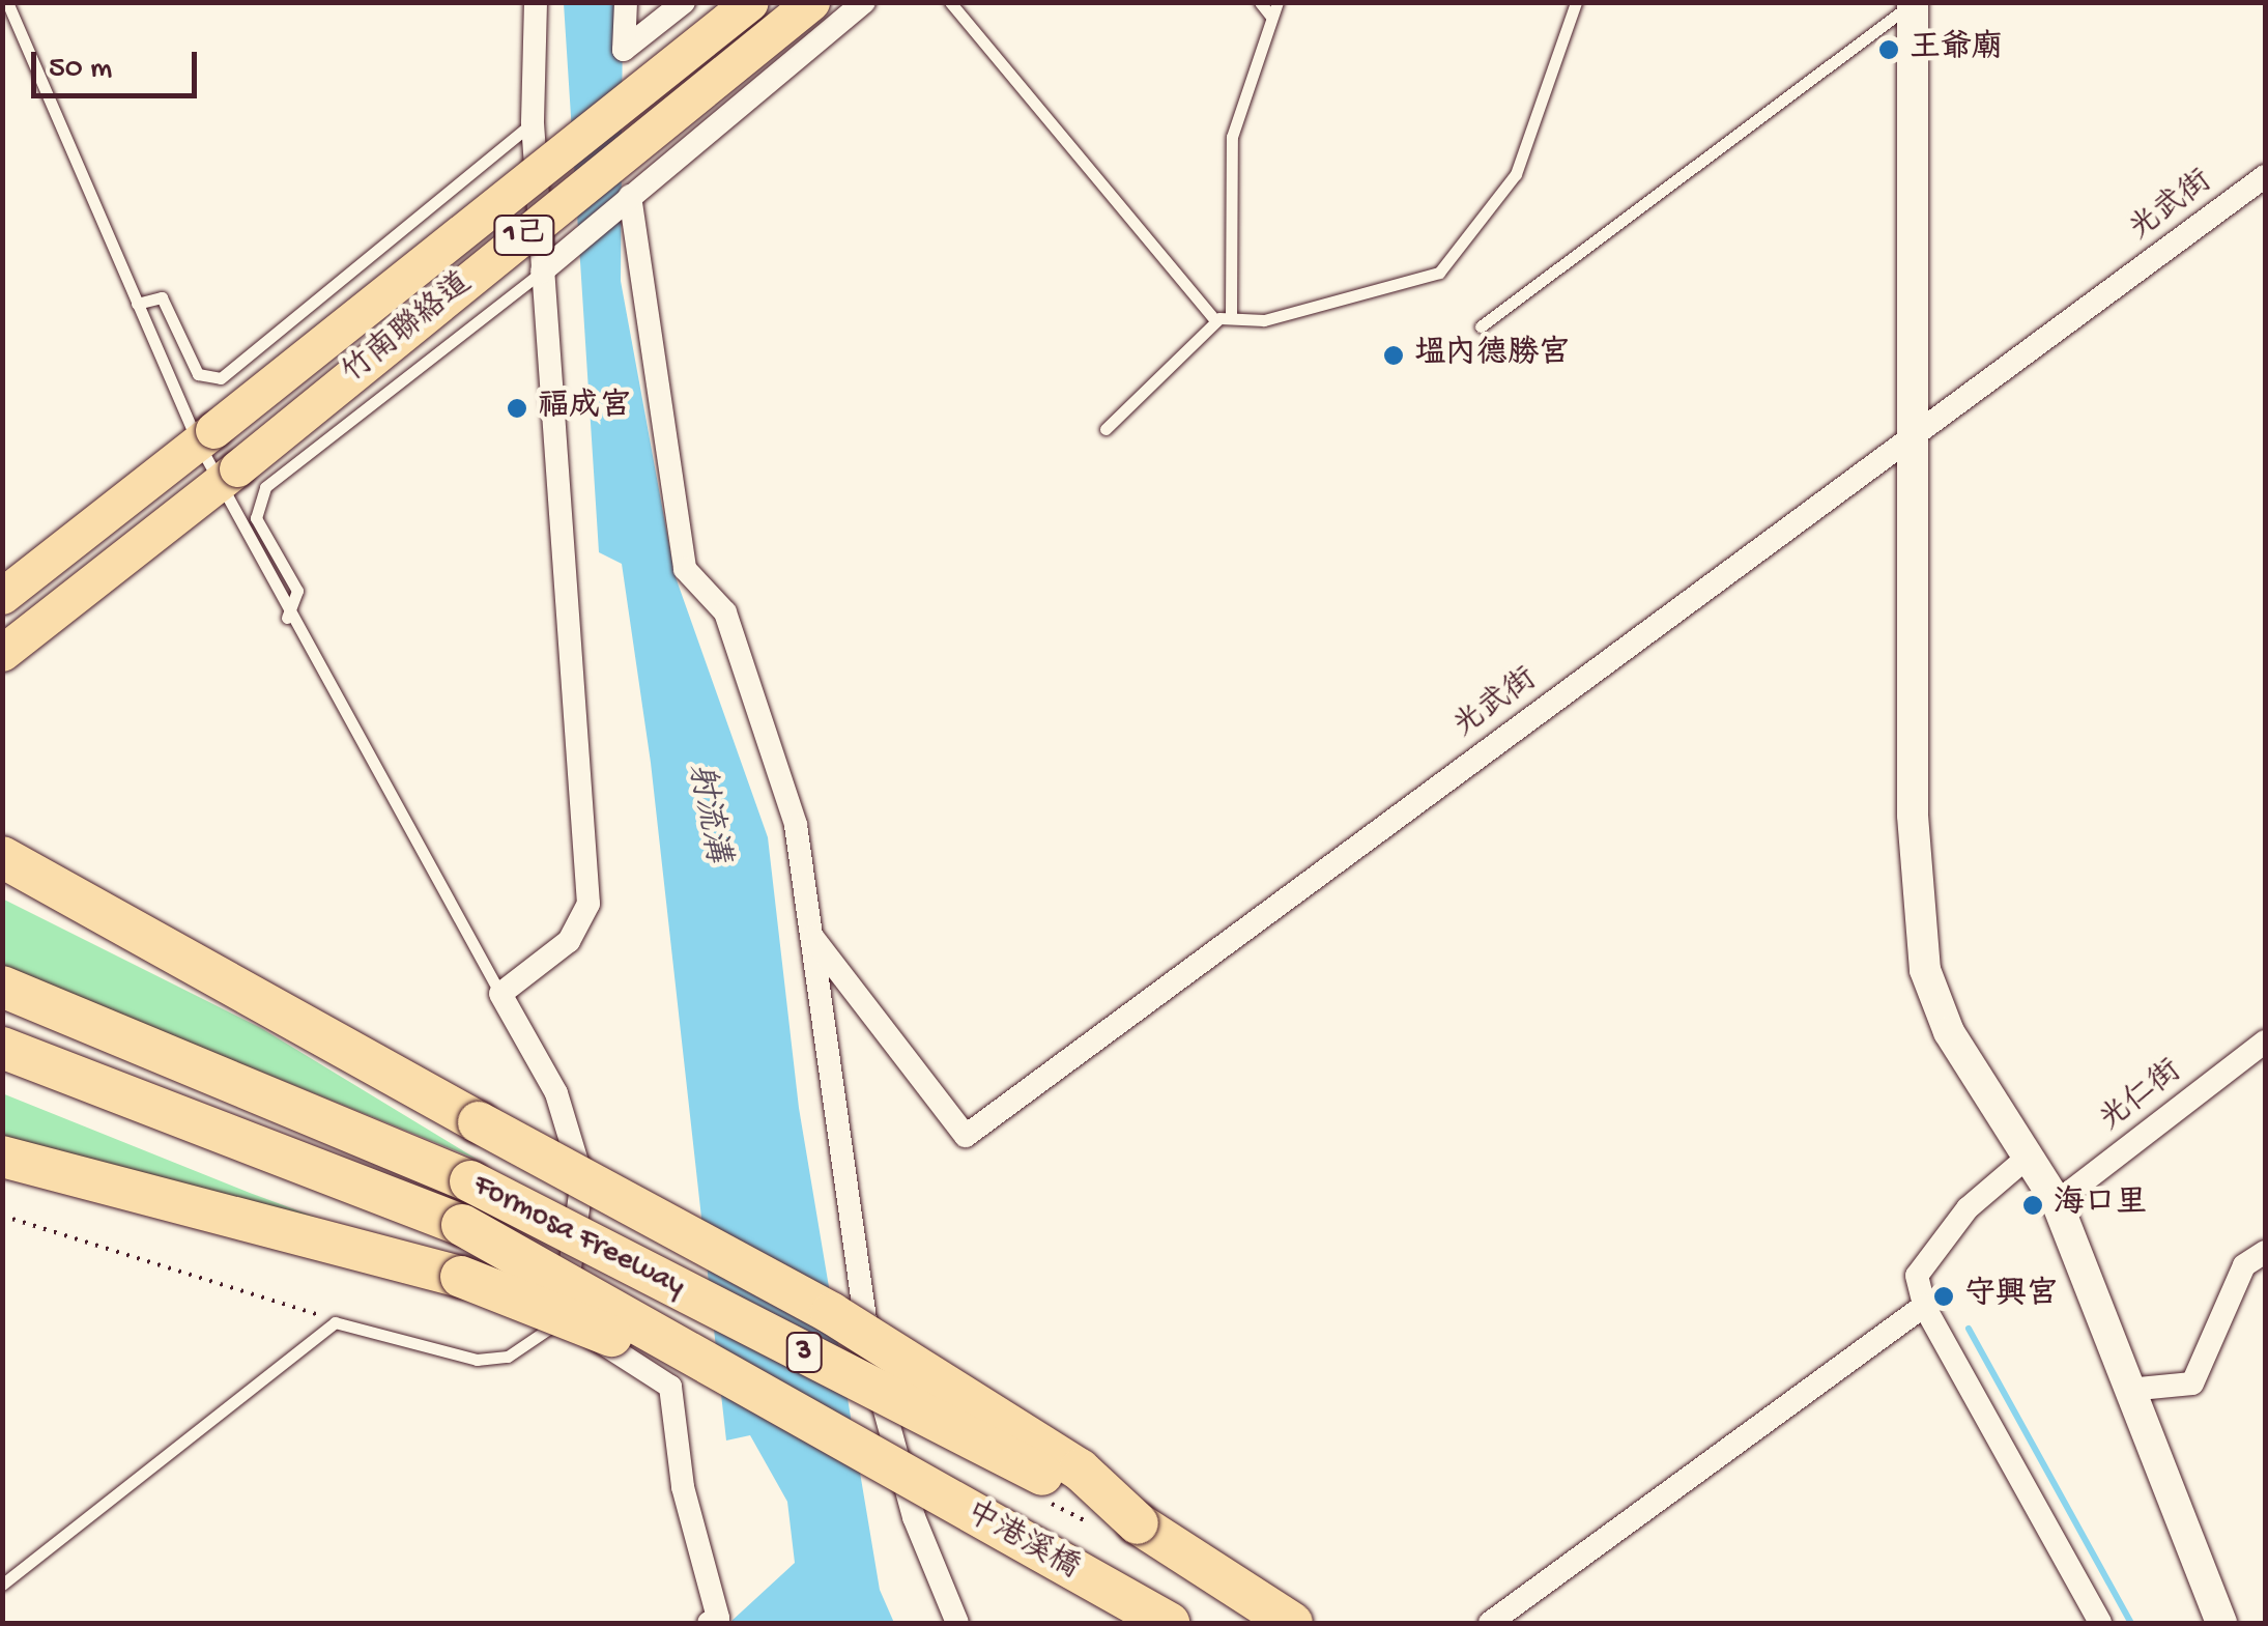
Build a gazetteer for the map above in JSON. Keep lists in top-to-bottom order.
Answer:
{
  "streets": {
    "highway": ["Formosa Freeway", "3", "中港溪橋"],
    "main road": ["1己", "竹南聯絡道"],
    "street": ["光武街", "光仁街"]
  },
  "crossings": [
    ["Formosa Freeway", "3"],
    ["Formosa Freeway", "中港溪橋"]
  ],
  "water": ["射流溝"],
  "places": [
    "王爺廟",
    "塭內德勝宮",
    "福成宮",
    "海口里",
    "守興宮"
  ],
  "scale_bar": "50 m"
}
